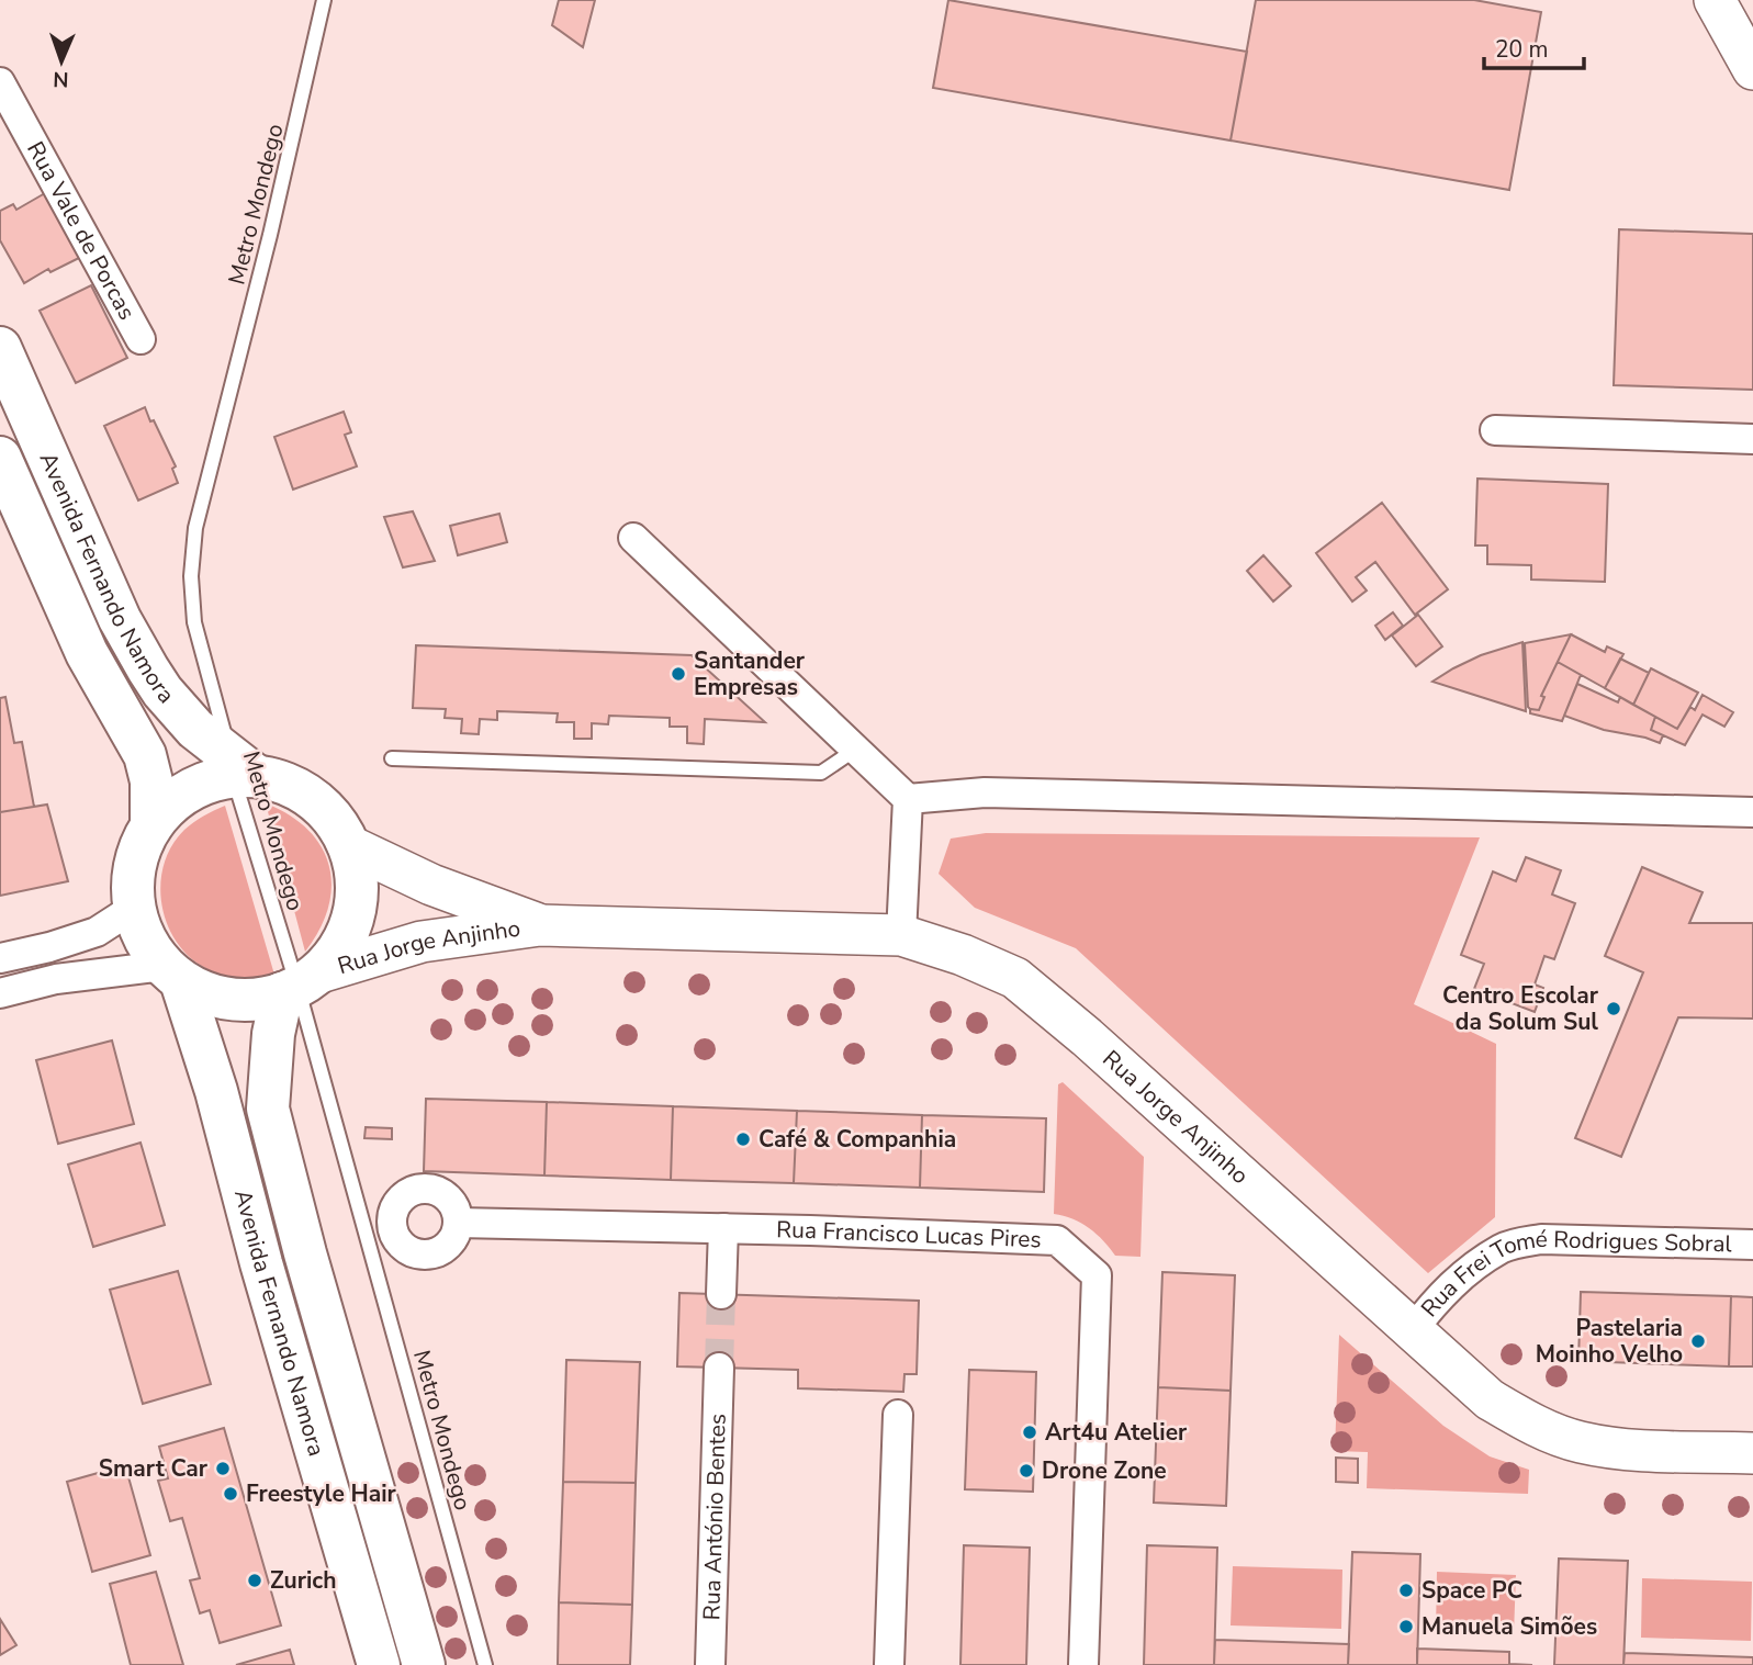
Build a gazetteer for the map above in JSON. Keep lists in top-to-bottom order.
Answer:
{
  "streets": {
    "main road": ["Avenida Fernando Namora"],
    "street": [
      "Rua Vale de Porcas",
      "Rua Jorge Anjinho",
      "Rua Francisco Lucas Pires",
      "Rua Frei Tomé Rodrigues Sobral",
      "Rua António Bentes"
    ],
    "lane": ["Metro Mondego"]
  },
  "crossings": [
    ["Metro Mondego", "Avenida Fernando Namora"],
    ["Metro Mondego", "Rua Jorge Anjinho"],
    ["Avenida Fernando Namora", "Rua Jorge Anjinho"],
    ["Rua Jorge Anjinho", "Rua Frei Tomé Rodrigues Sobral"]
  ],
  "places": [
    "Santander Empresas",
    "Centro Escolar da Solum Sul",
    "Café & Companhia",
    "Pastelaria Moinho Velho",
    "Art4u Atelier",
    "Smart Car",
    "Drone Zone",
    "Freestyle Hair",
    "Zurich",
    "Space PC",
    "Manuela Simões"
  ],
  "scale_bar": "20 m",
  "north": "bottom"
}
